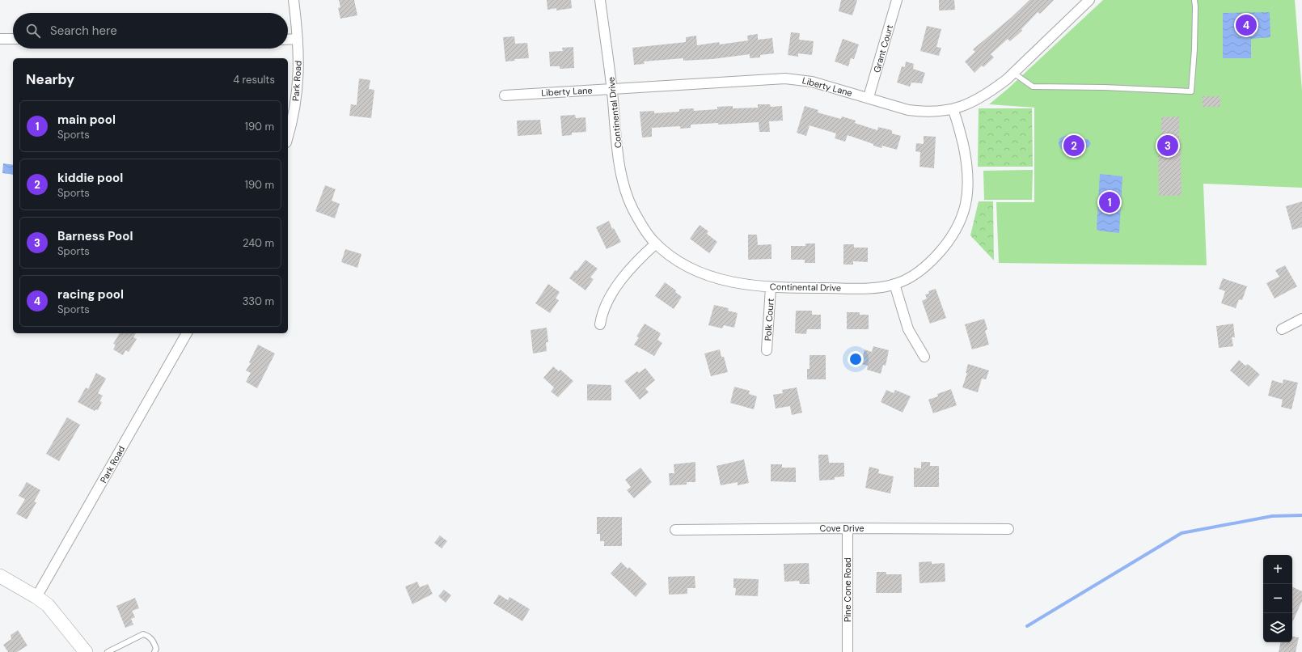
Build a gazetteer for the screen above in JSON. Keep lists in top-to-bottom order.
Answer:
{
  "streets": {
    "street": [
      "Grant Court",
      "Park Road",
      "Liberty Lane",
      "Continental Drive",
      "Polk Court",
      "Cove Drive",
      "Pine Cone Road"
    ]
  },
  "crossings": [
    ["Grant Court", "Liberty Lane"],
    ["Liberty Lane", "Continental Drive"],
    ["Continental Drive", "Polk Court"],
    ["Cove Drive", "Pine Cone Road"]
  ],
  "page": {
    "pins": [
      "4",
      "2",
      "3",
      "1"
    ],
    "search": "Search here",
    "heading": ["Nearby", "4 results"],
    "list": [
      {
        "mark": "1",
        "name": "main pool",
        "note": "Sports",
        "value": "190 m"
      },
      {
        "mark": "2",
        "name": "kiddie pool",
        "note": "Sports",
        "value": "190 m"
      },
      {
        "mark": "3",
        "name": "Barness Pool",
        "note": "Sports",
        "value": "240 m"
      },
      {
        "mark": "4",
        "name": "racing pool",
        "note": "Sports",
        "value": "330 m"
      }
    ],
    "map_buttons": ["+", "−"]
  }
}
